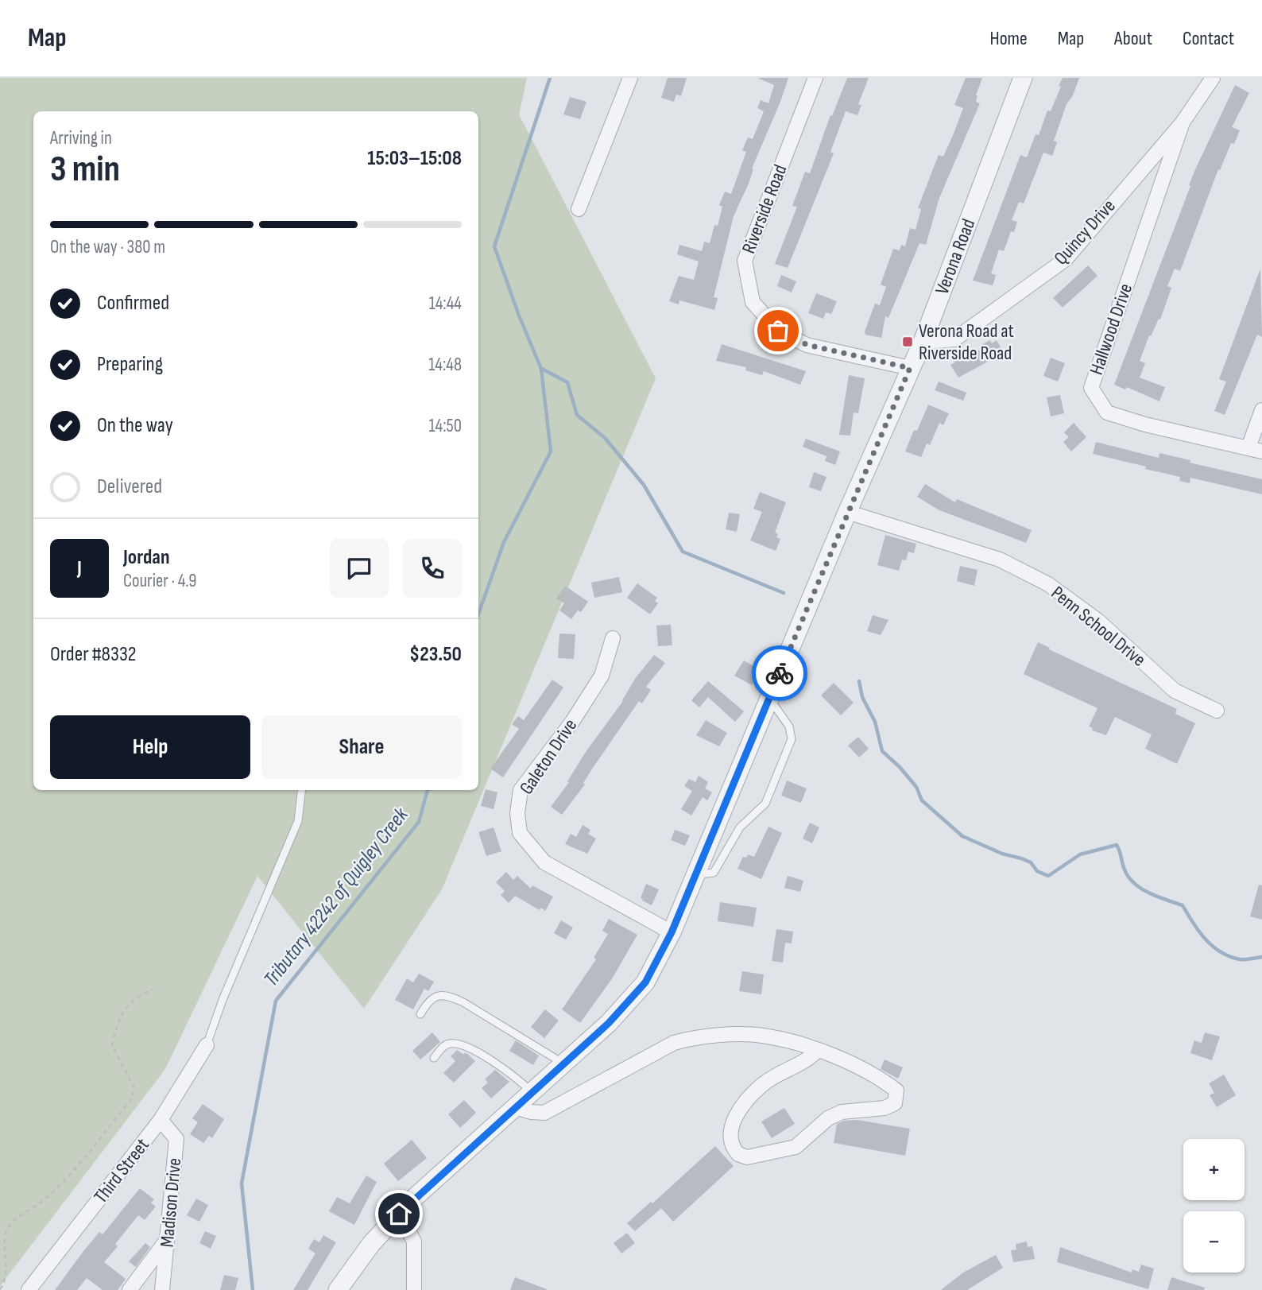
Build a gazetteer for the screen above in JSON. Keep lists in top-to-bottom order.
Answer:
{
  "streets": {
    "street": [
      "Riverside Road",
      "Quincy Drive",
      "Verona Road",
      "Hallwood Drive",
      "Penn School Drive",
      "Galeton Drive",
      "Third Street",
      "Madison Drive"
    ]
  },
  "crossings": [
    ["Riverside Road", "Verona Road"],
    ["Quincy Drive", "Verona Road"],
    ["Quincy Drive", "Hallwood Drive"],
    ["Verona Road", "Penn School Drive"],
    ["Verona Road", "Galeton Drive"],
    ["Third Street", "Madison Drive"]
  ],
  "water": ["Tributary 42242 of Quigley Creek"],
  "places": {
    "transit": ["Verona Road at Riverside Road"]
  },
  "page": {
    "header": "Map",
    "nav": [
      "Home",
      "Map",
      "About",
      "Contact"
    ],
    "heading": ["3 min", "Arriving in", "15:03–15:08"],
    "panel": [
      "Jordan",
      "Courier · 4.9",
      "Order #8332",
      "$23.50"
    ],
    "bar": "On the way · 380 m",
    "list": [
      ["Confirmed", "14:44"],
      ["Preparing", "14:48"],
      ["On the way", "14:50"],
      "Delivered"
    ],
    "round": "J",
    "buttons": ["Help", "Share"],
    "map_buttons": ["+", "−"]
  }
}
